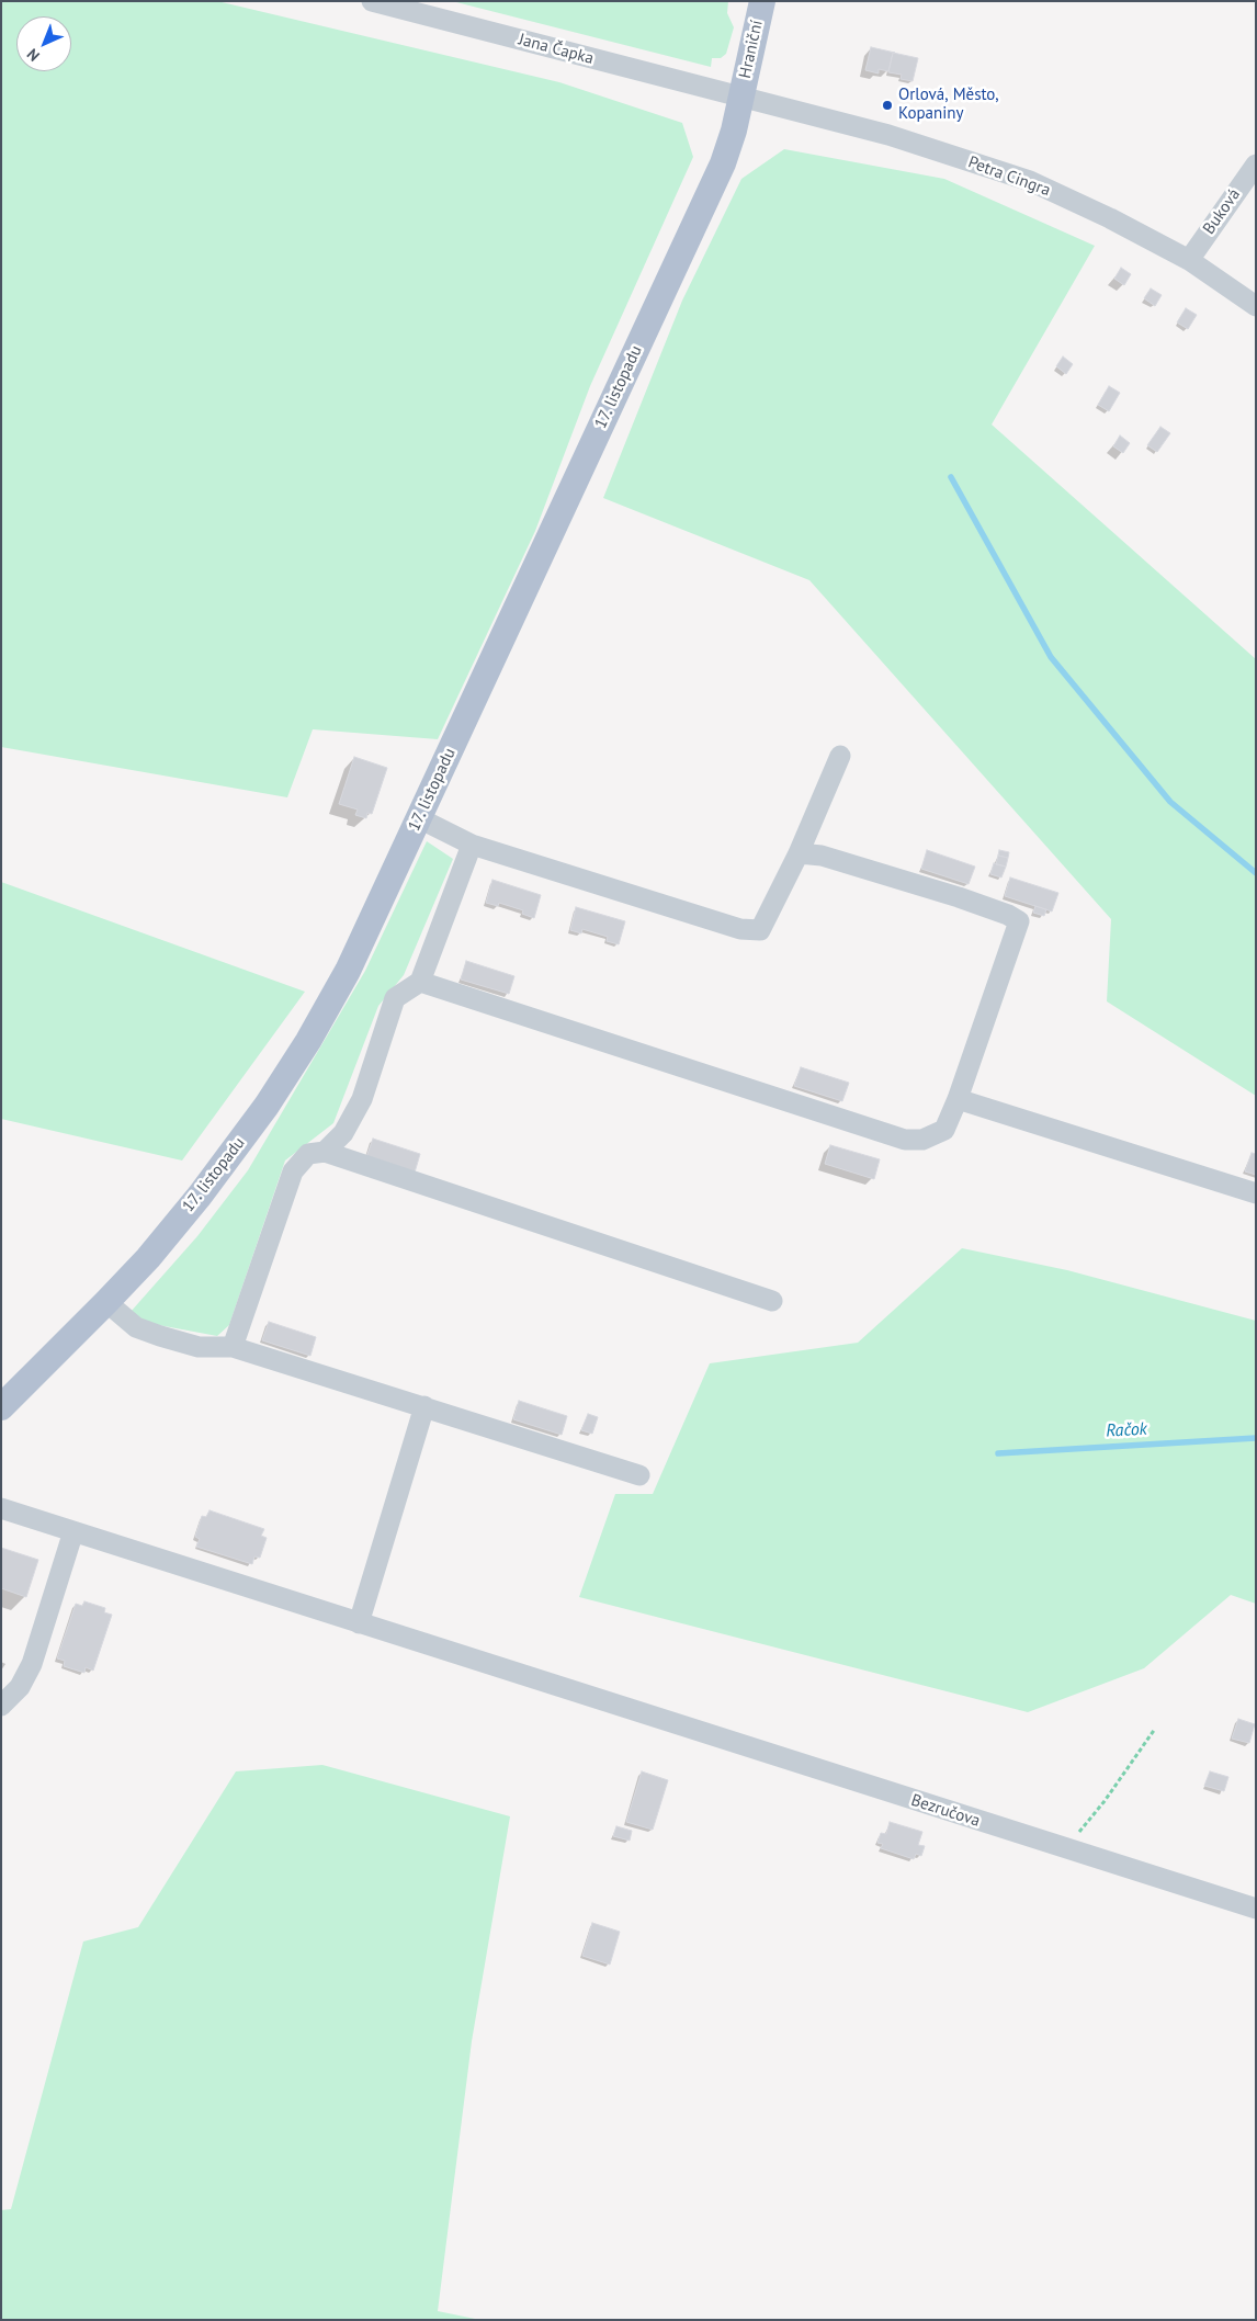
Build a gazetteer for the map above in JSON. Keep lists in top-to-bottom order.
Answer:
{
  "streets": {
    "main road": ["Hraniční", "17. listopadu"],
    "street": [
      "Jana Čapka",
      "Petra Cingra",
      "Buková",
      "Bezručova"
    ]
  },
  "crossings": [
    ["Jana Čapka", "Hraniční"],
    ["Jana Čapka", "Petra Cingra"],
    ["Jana Čapka", "17. listopadu"],
    ["Hraniční", "Petra Cingra"],
    ["Hraniční", "17. listopadu"],
    ["Petra Cingra", "Buková"],
    ["Petra Cingra", "17. listopadu"]
  ],
  "water": ["Račok"],
  "places": ["Orlová, Město, Kopaniny"],
  "north": "bottom left"
}
